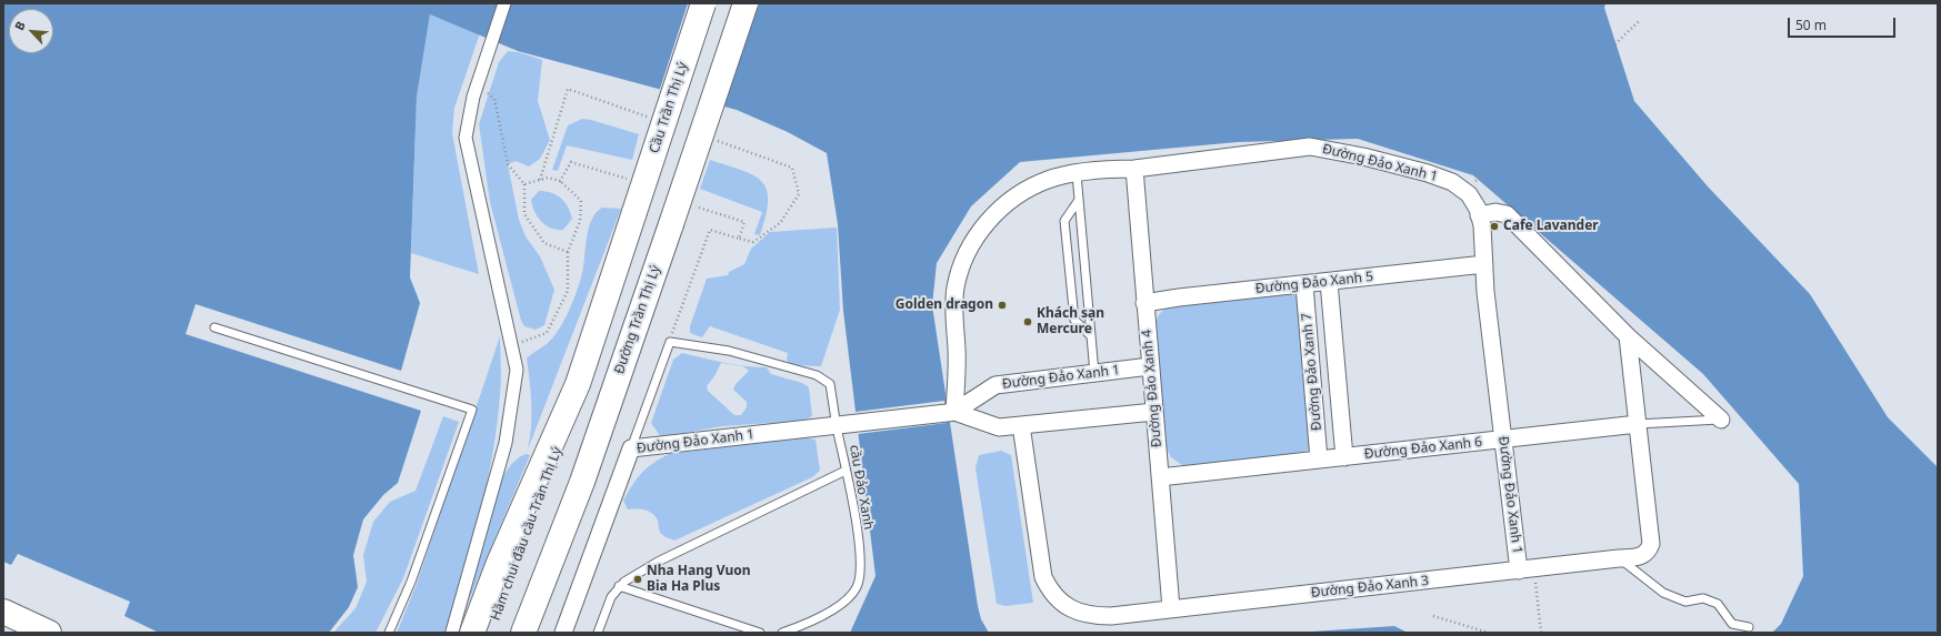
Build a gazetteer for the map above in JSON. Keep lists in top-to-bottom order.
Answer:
{
  "streets": {
    "main road": ["Cầu Trần Thị Lý", "Đường Trần Thị Lý", "Hầm chui đầu cầu Trần Thị Lý"],
    "street": [
      "Đường Đảo Xanh 1",
      "Đường Đảo Xanh 5",
      "Đường Đảo Xanh 7",
      "Đường Đảo Xanh 4",
      "Đường Đảo Xanh 6",
      "Đường Đảo Xanh 3"
    ],
    "lane": ["cầu Đảo Xanh"]
  },
  "crossings": [
    ["Cầu Trần Thị Lý", "Hầm chui đầu cầu Trần Thị Lý"],
    ["Đường Đảo Xanh 1", "Đường Đảo Xanh 5"],
    ["Đường Đảo Xanh 1", "Đường Đảo Xanh 4"],
    ["Đường Đảo Xanh 1", "Đường Đảo Xanh 6"],
    ["Đường Đảo Xanh 1", "cầu Đảo Xanh"],
    ["Đường Đảo Xanh 1", "Đường Đảo Xanh 3"],
    ["Đường Đảo Xanh 5", "Đường Đảo Xanh 7"],
    ["Đường Đảo Xanh 5", "Đường Đảo Xanh 4"],
    ["Đường Trần Thị Lý", "Hầm chui đầu cầu Trần Thị Lý"],
    ["Đường Đảo Xanh 7", "Đường Đảo Xanh 6"],
    ["Đường Đảo Xanh 4", "Đường Đảo Xanh 6"],
    ["Đường Đảo Xanh 4", "Đường Đảo Xanh 3"],
    ["Đường Đảo Xanh 6", "Đường Đảo Xanh 3"]
  ],
  "places": [
    "Cafe Lavander",
    "Golden dragon",
    "Khách sạn Mercure",
    "Nha Hang Vuon Bia Ha Plus"
  ],
  "scale_bar": "50 m",
  "north": "top left"
}
